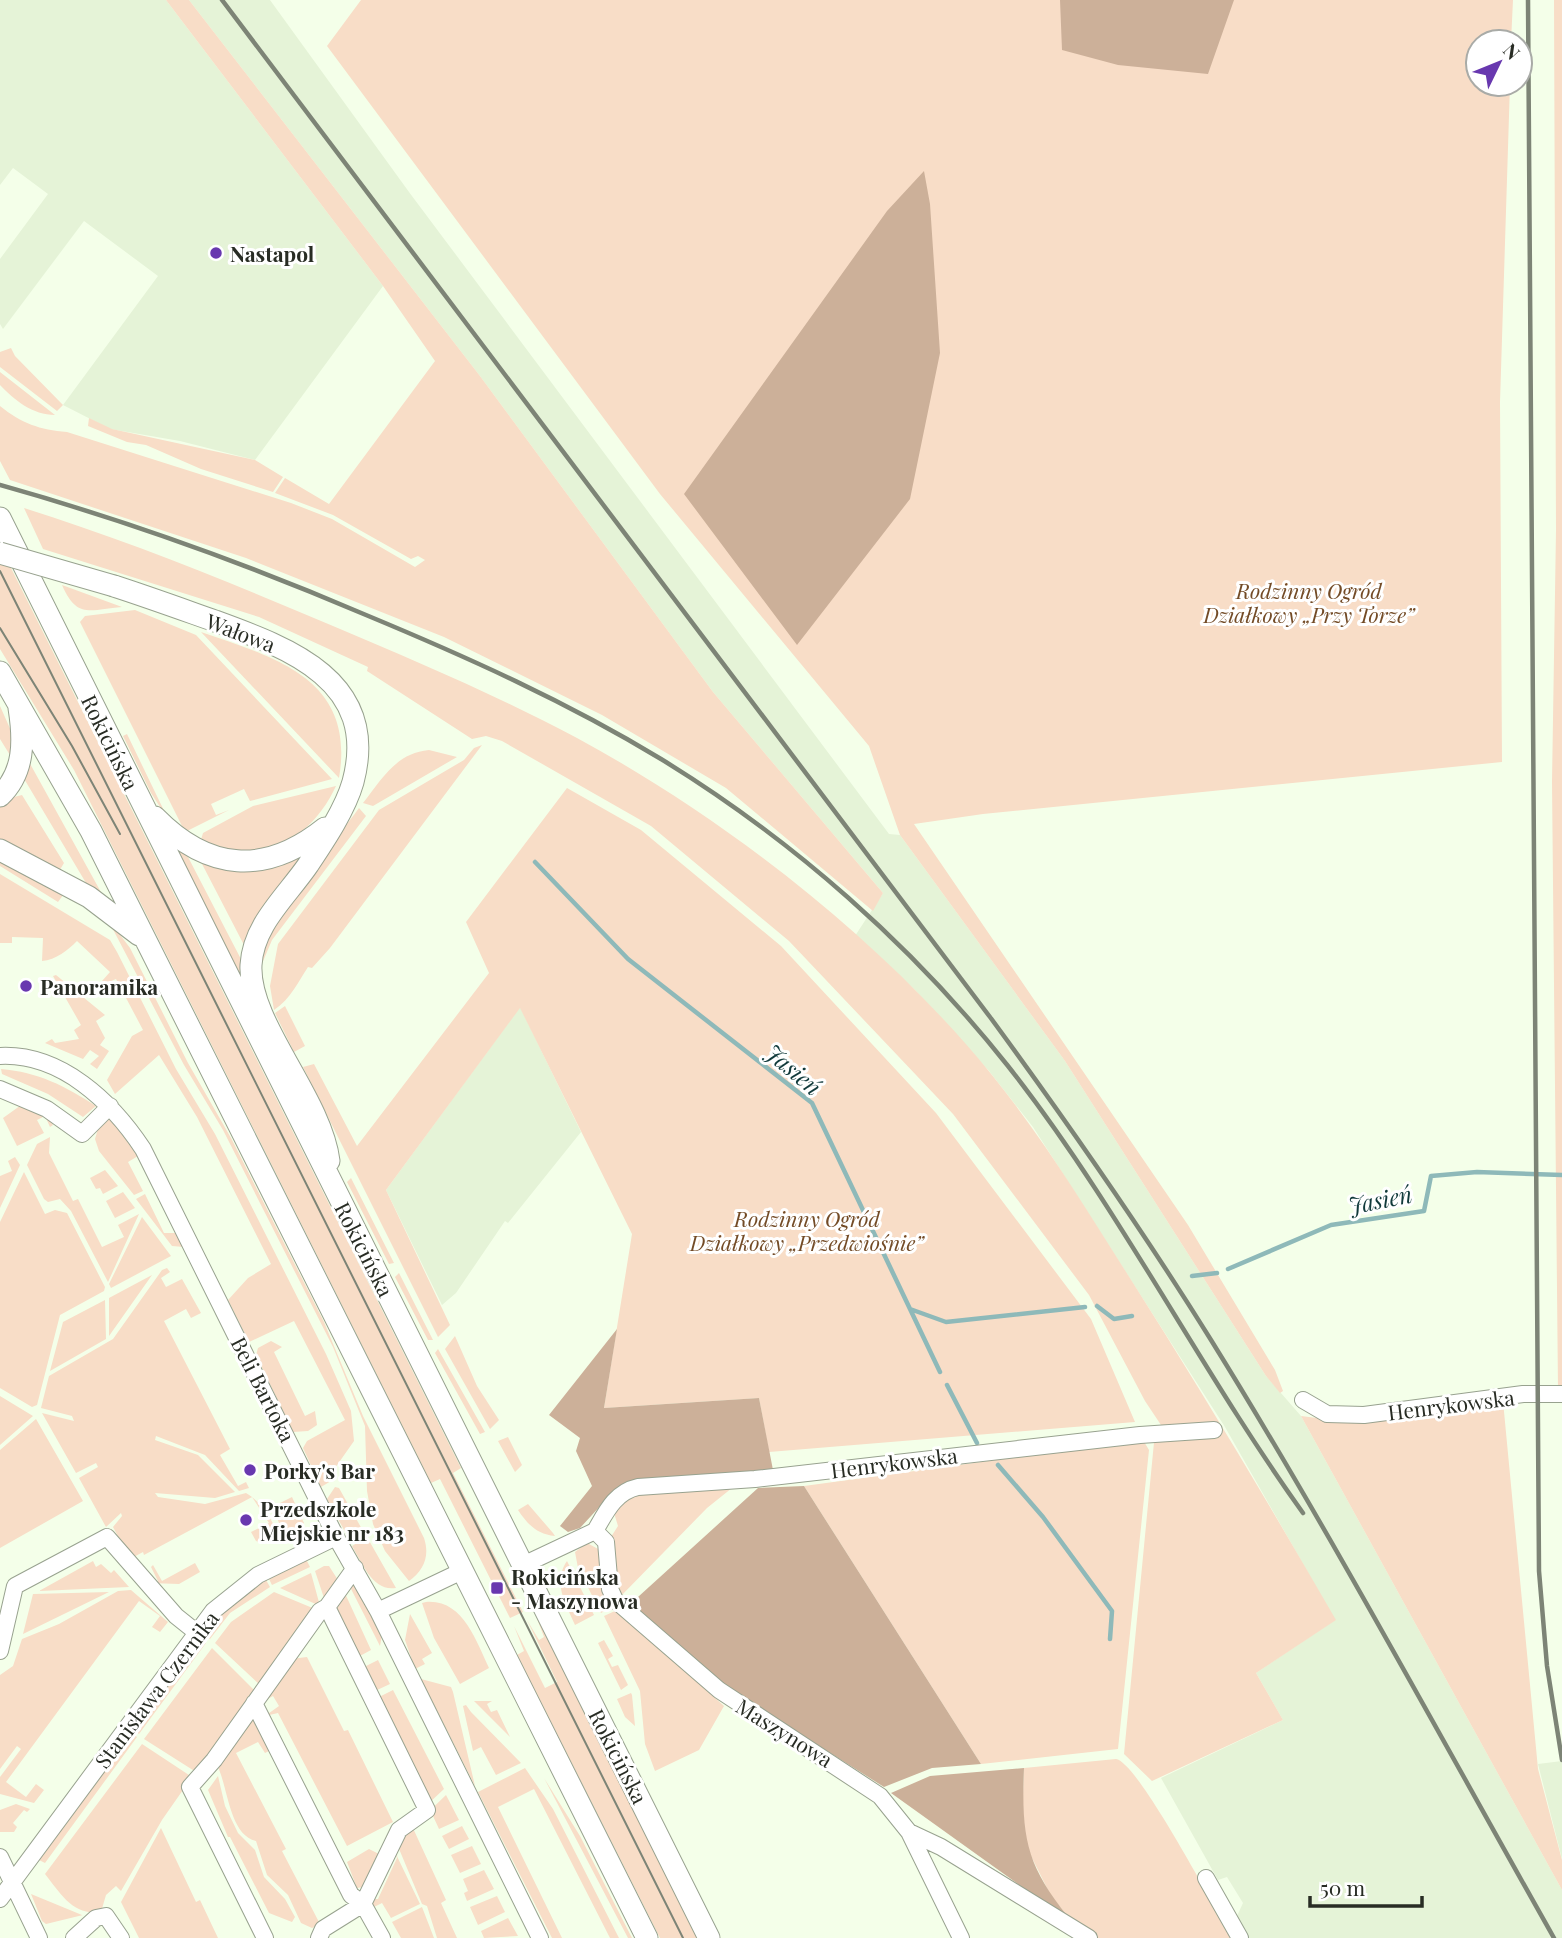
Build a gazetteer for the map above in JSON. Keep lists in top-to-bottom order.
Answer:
{
  "streets": {
    "main road": ["Wałowa", "Rokicińska"],
    "street": [
      "Beli Bartoka",
      "Henrykowska",
      "Stanisława Czernika",
      "Maszynowa"
    ]
  },
  "crossings": [
    ["Wałowa", "Rokicińska"],
    ["Beli Bartoka", "Stanisława Czernika"],
    ["Henrykowska", "Maszynowa"]
  ],
  "water": ["Jasień"],
  "parks": ["Rodzinny Ogród Działkowy „Przy Torze”", "Rodzinny Ogród Działkowy „Przedwiośnie”"],
  "places": {
    "other": [
      "Nastapol",
      "Panoramika",
      "Porky's Bar",
      "Przedszkole Miejskie nr 183"
    ],
    "transit": ["Rokicińska - Maszynowa"]
  },
  "scale_bar": "50 m",
  "north": "top right"
}
